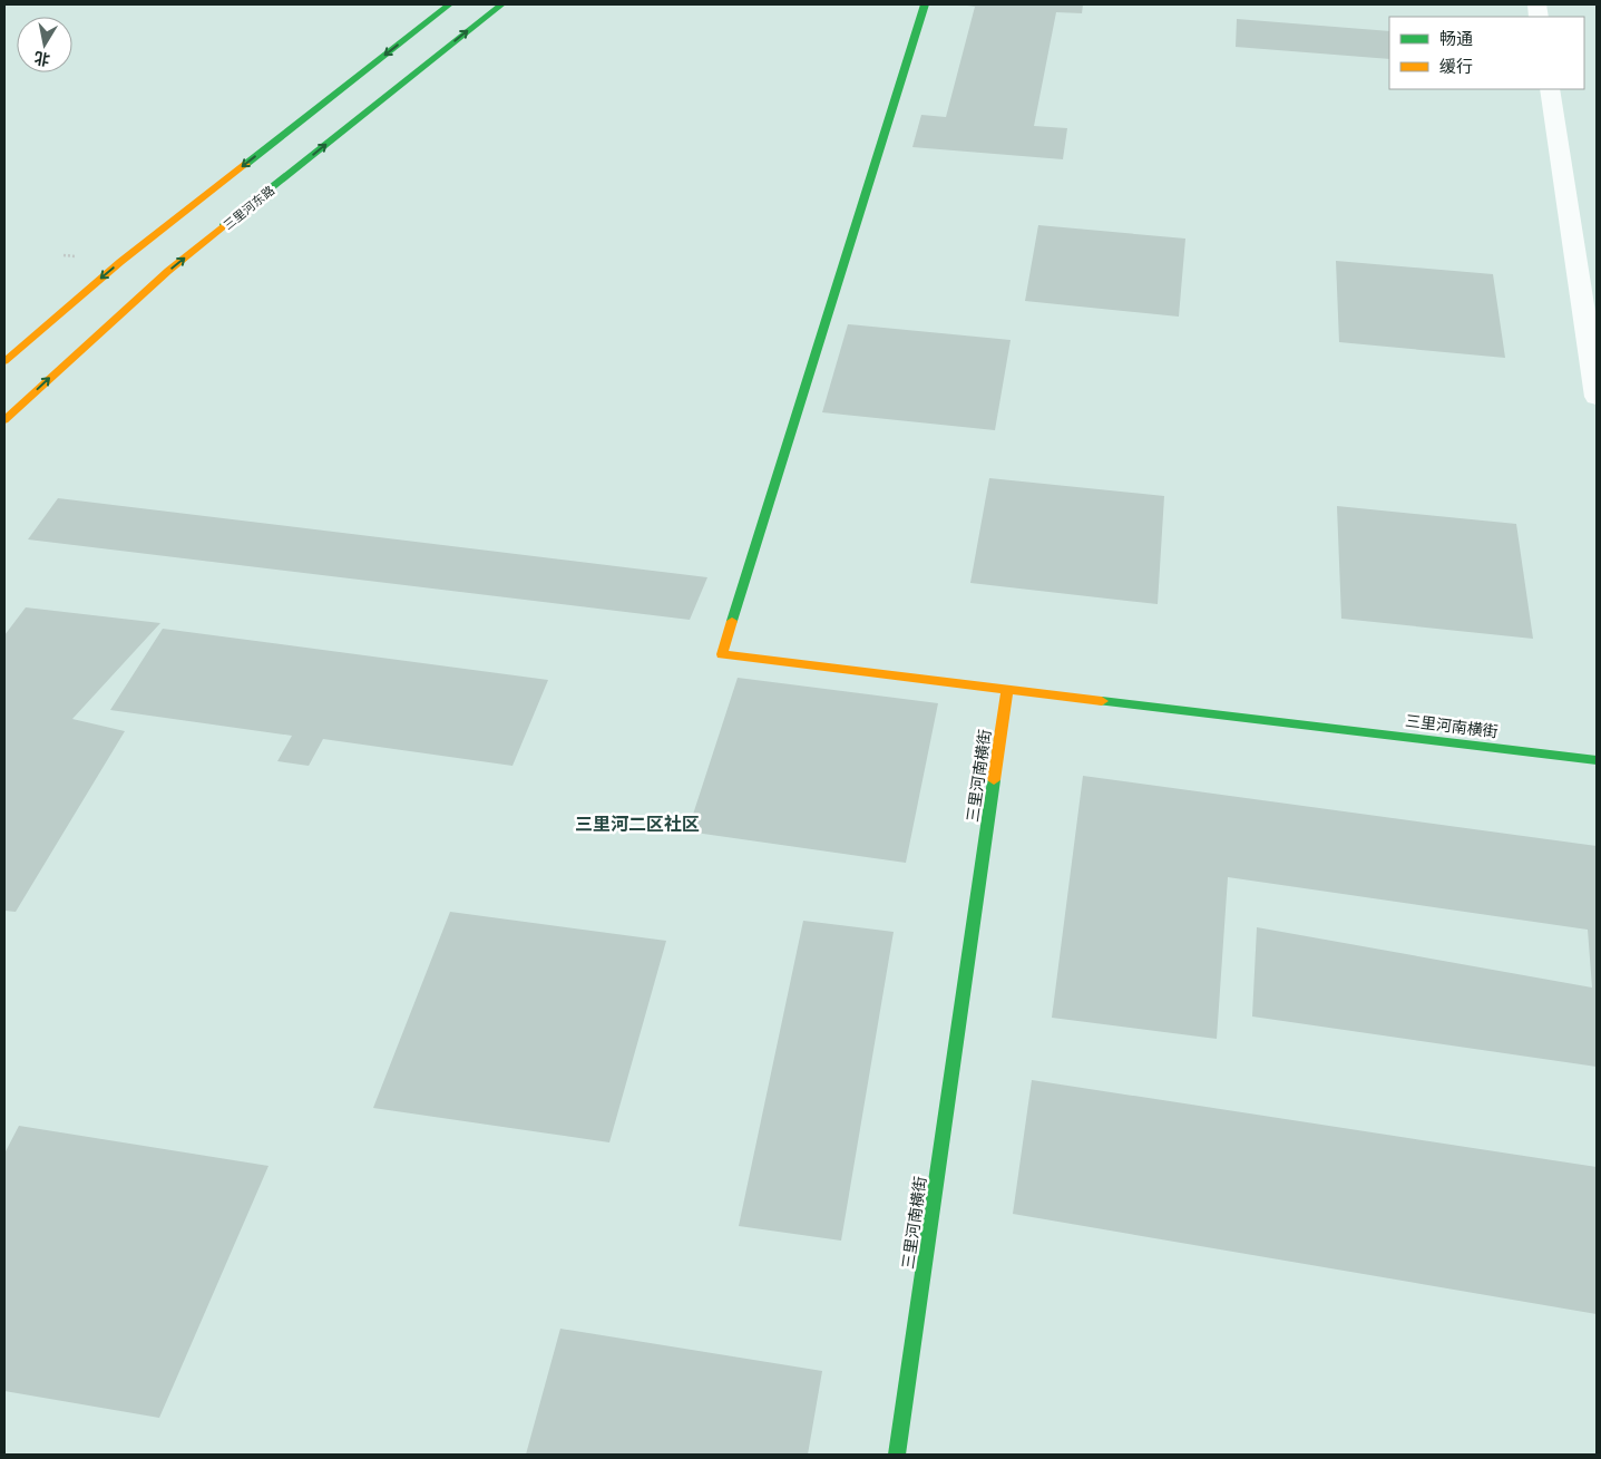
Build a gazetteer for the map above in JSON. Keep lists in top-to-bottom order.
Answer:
{
  "streets": {
    "street": ["三里河东路", "三里河南横街"]
  },
  "districts": ["三里河二区社区"],
  "legend": ["畅通", "缓行"],
  "north": "bottom"
}
